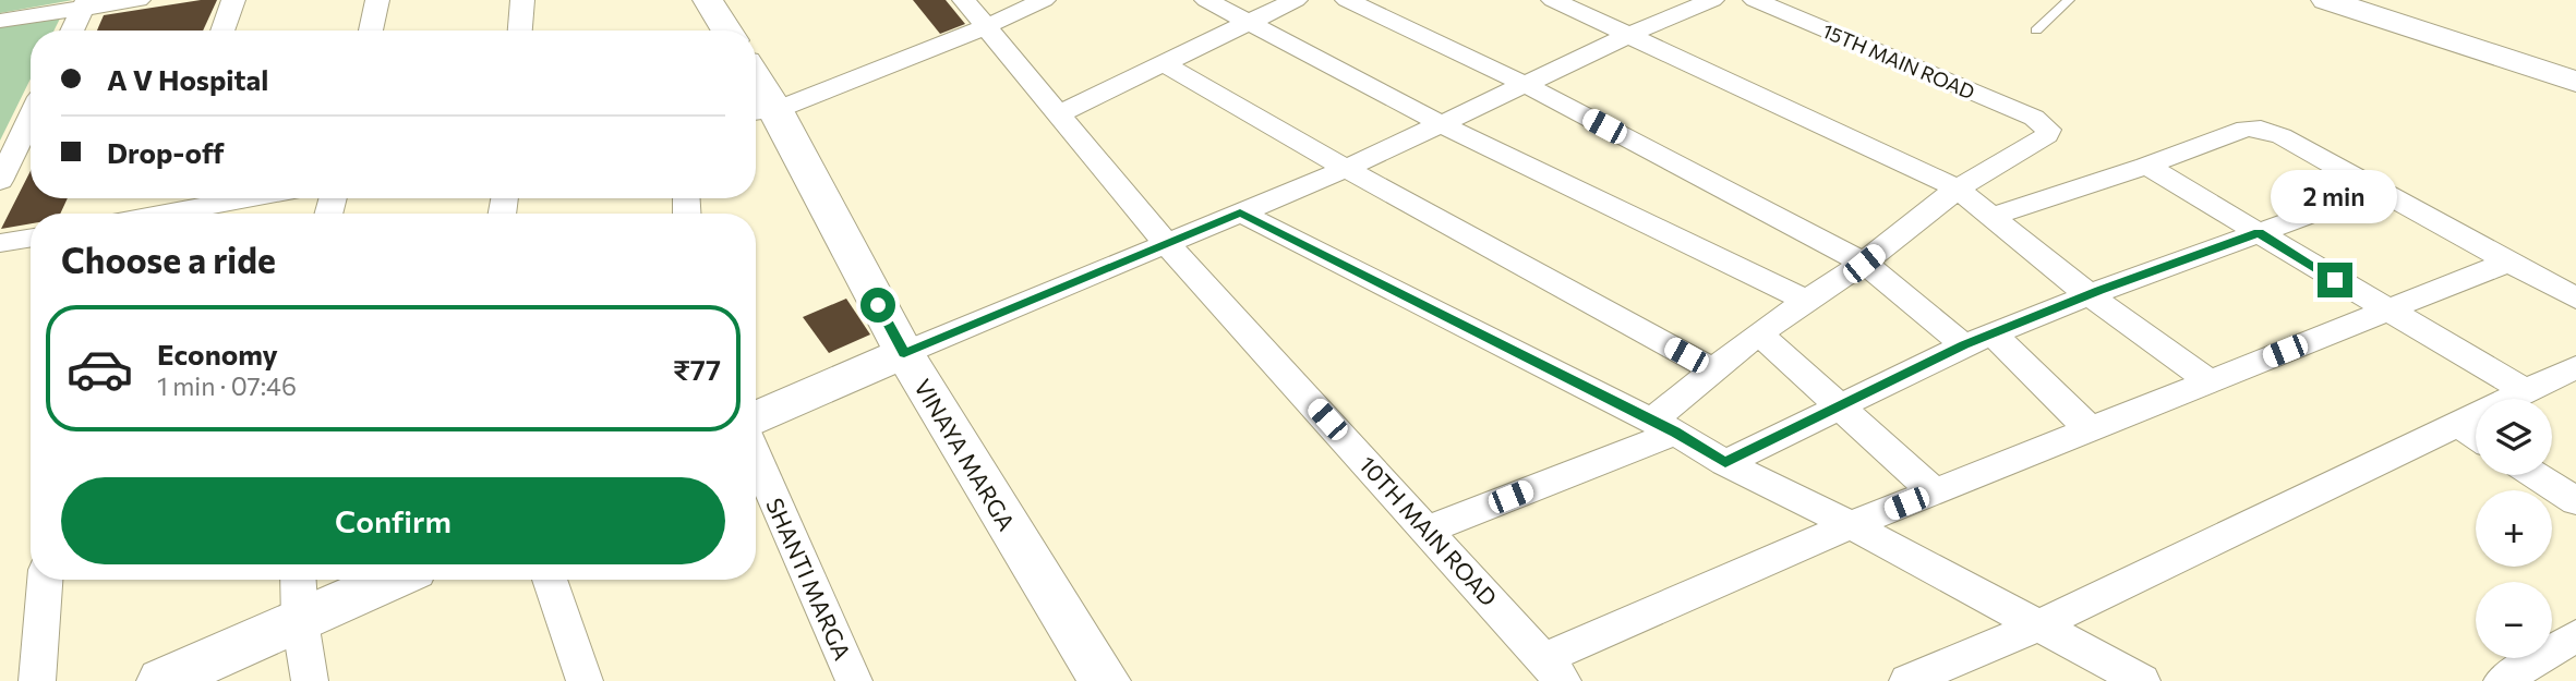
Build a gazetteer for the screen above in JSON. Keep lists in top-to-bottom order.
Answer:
{
  "streets": {
    "street": [
      "15TH MAIN ROAD",
      "VINAYA MARGA",
      "10TH MAIN ROAD",
      "SHANTI MARGA"
    ]
  },
  "page": {
    "banner": ["A V Hospital", "Drop-off"],
    "bubble": "2 min",
    "heading": "Choose a ride",
    "list": [
      {
        "name": "Economy",
        "note": "1 min · 07:46",
        "value": "₹77"
      }
    ],
    "map_buttons": ["+", "−"],
    "buttons": "Confirm"
  }
}
